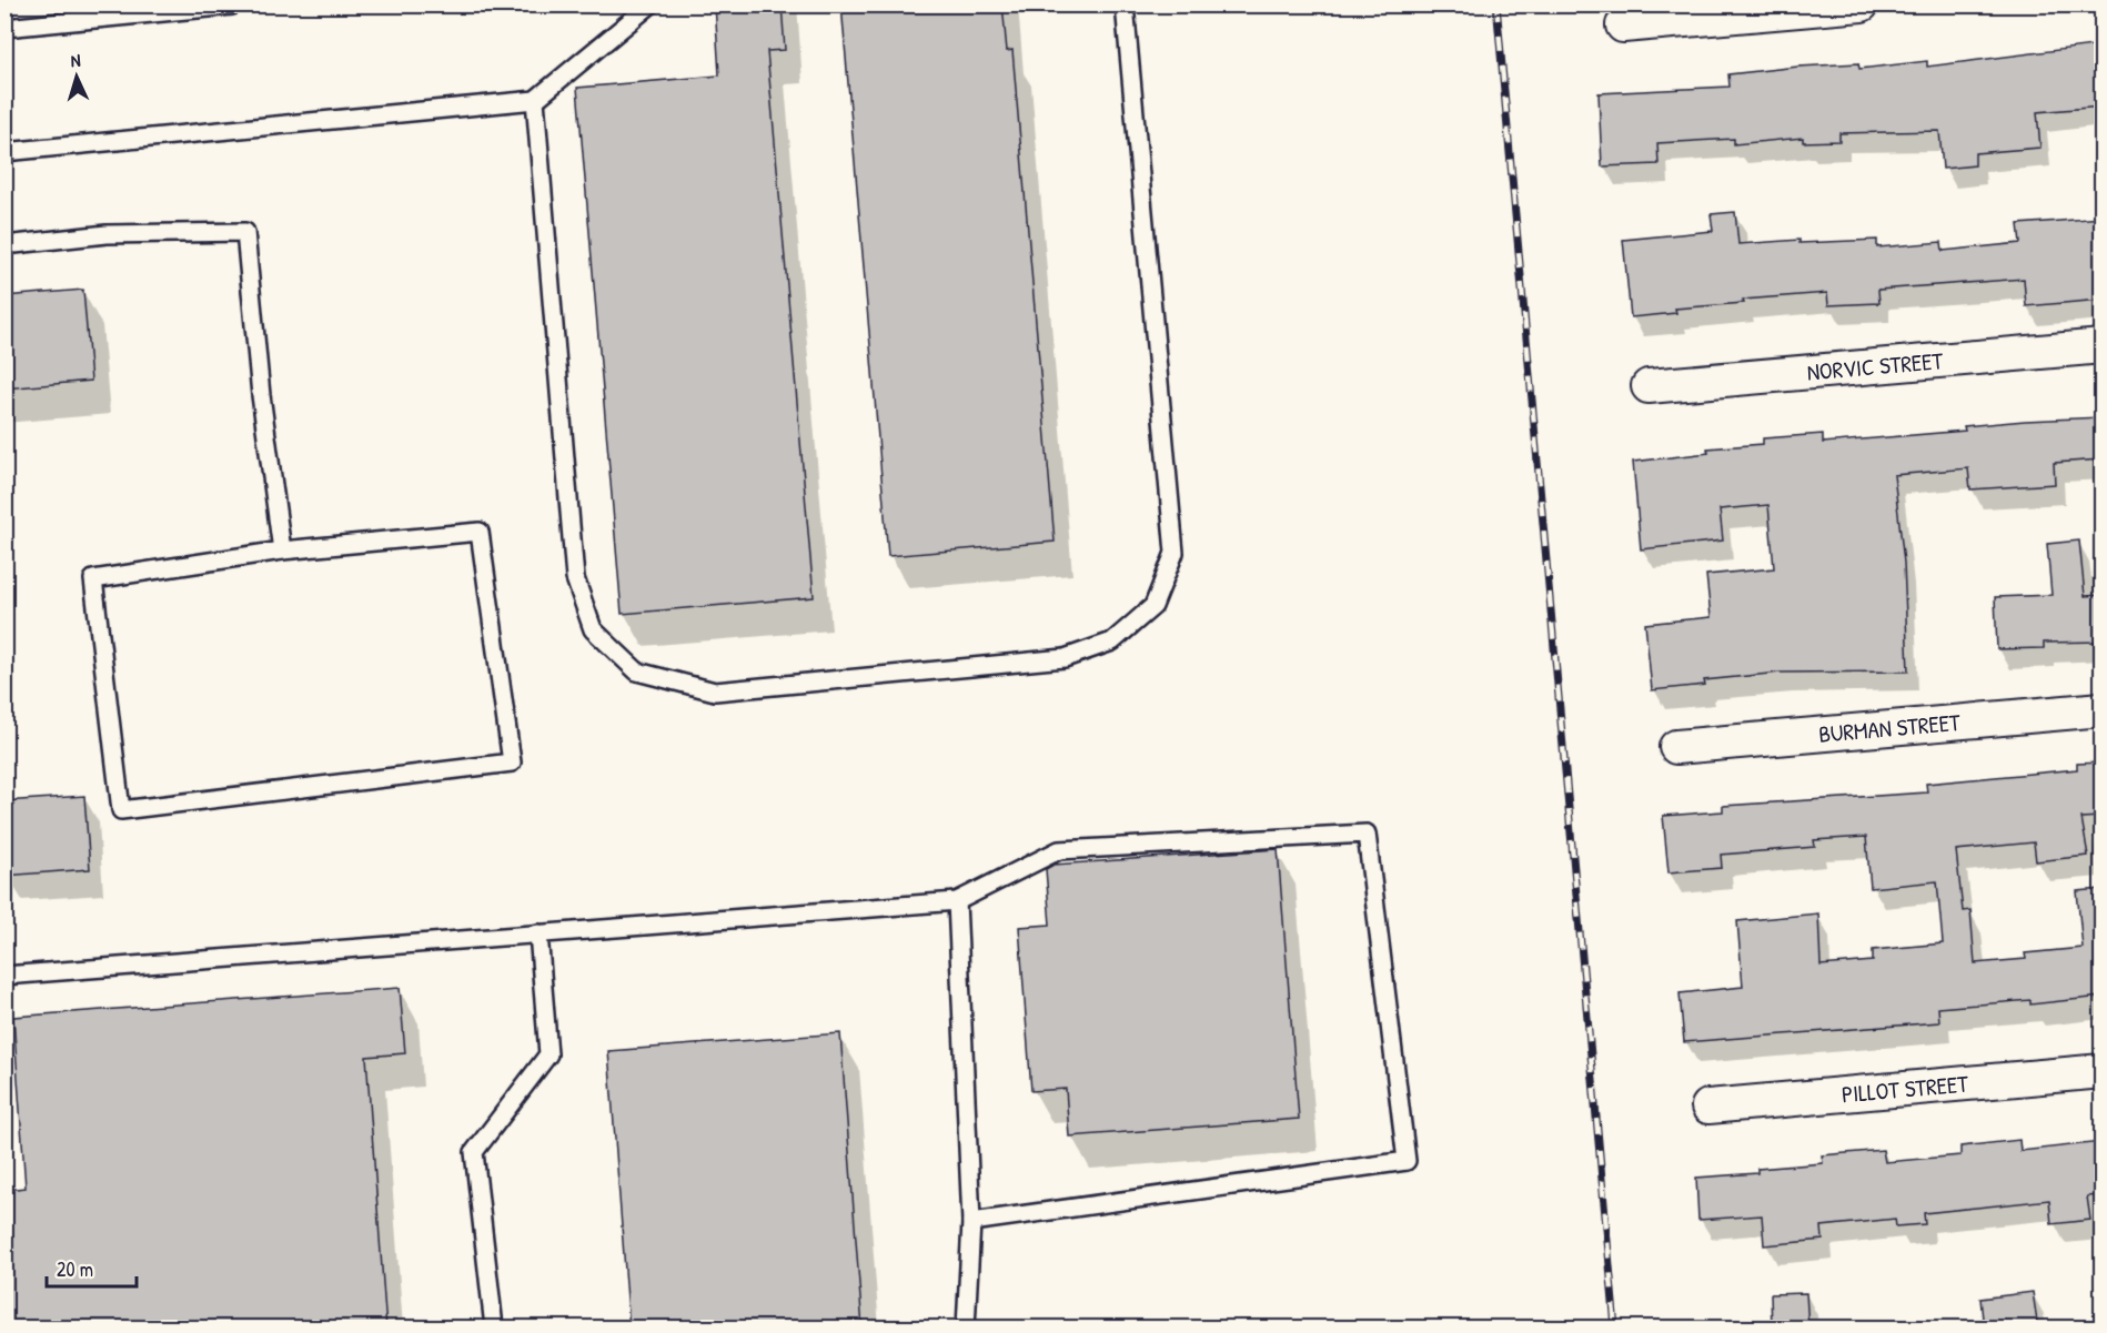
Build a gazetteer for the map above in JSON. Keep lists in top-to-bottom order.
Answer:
{
  "streets": {
    "street": ["NORVIC STREET", "BURMAN STREET", "PILLOT STREET"]
  },
  "scale_bar": "20 m",
  "north": "top"
}
